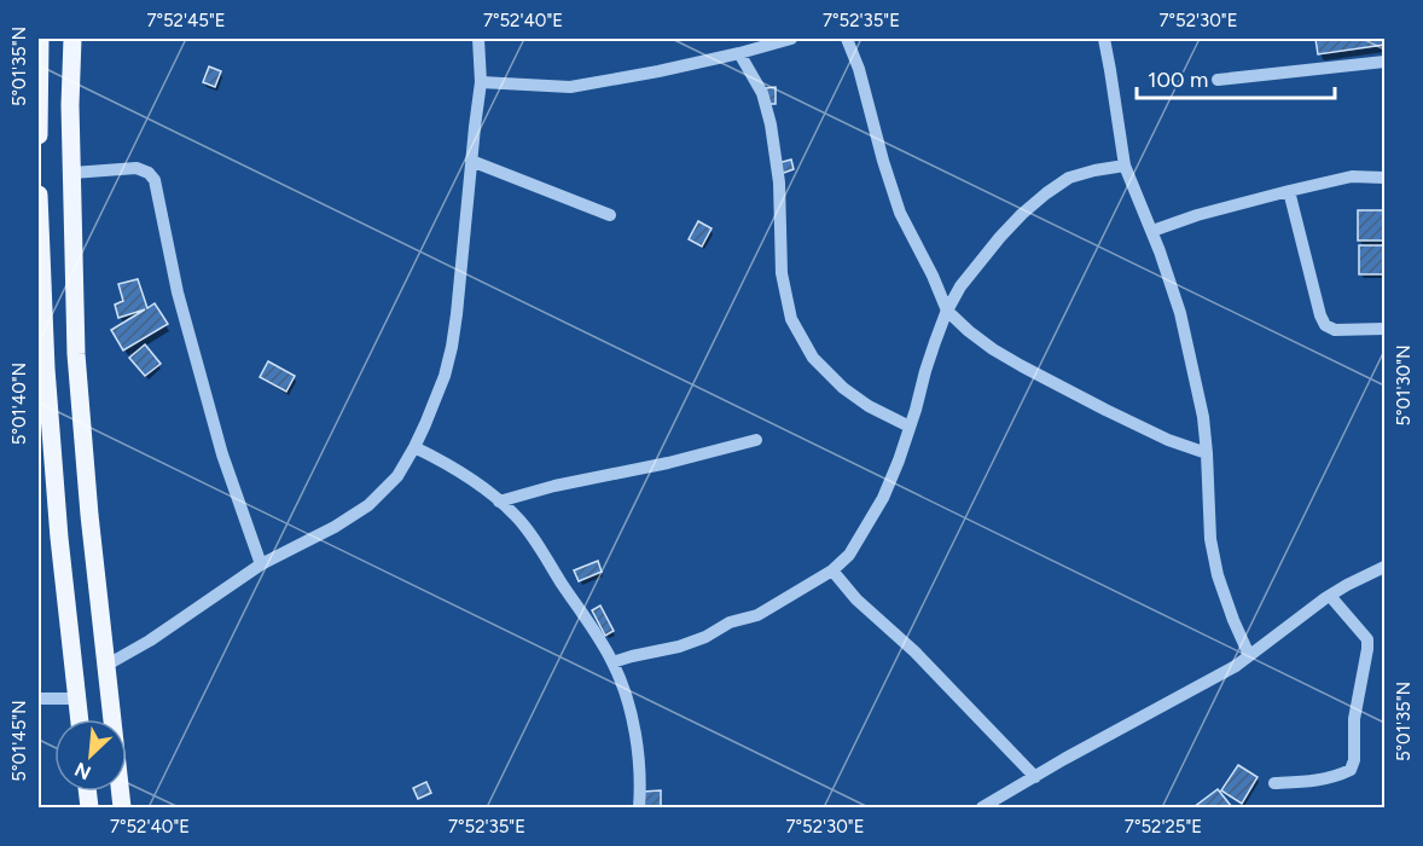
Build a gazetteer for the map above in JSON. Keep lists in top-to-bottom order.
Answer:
{
  "scale_bar": "100 m",
  "north": "bottom left",
  "coordinates": [
    "7°52'45\"E",
    "7°52'40\"E",
    "7°52'35\"E",
    "7°52'30\"E",
    "5°01'35\"N",
    "5°01'30\"N",
    "5°01'40\"N",
    "5°01'45\"N",
    "7°52'25\"E"
  ]
}
